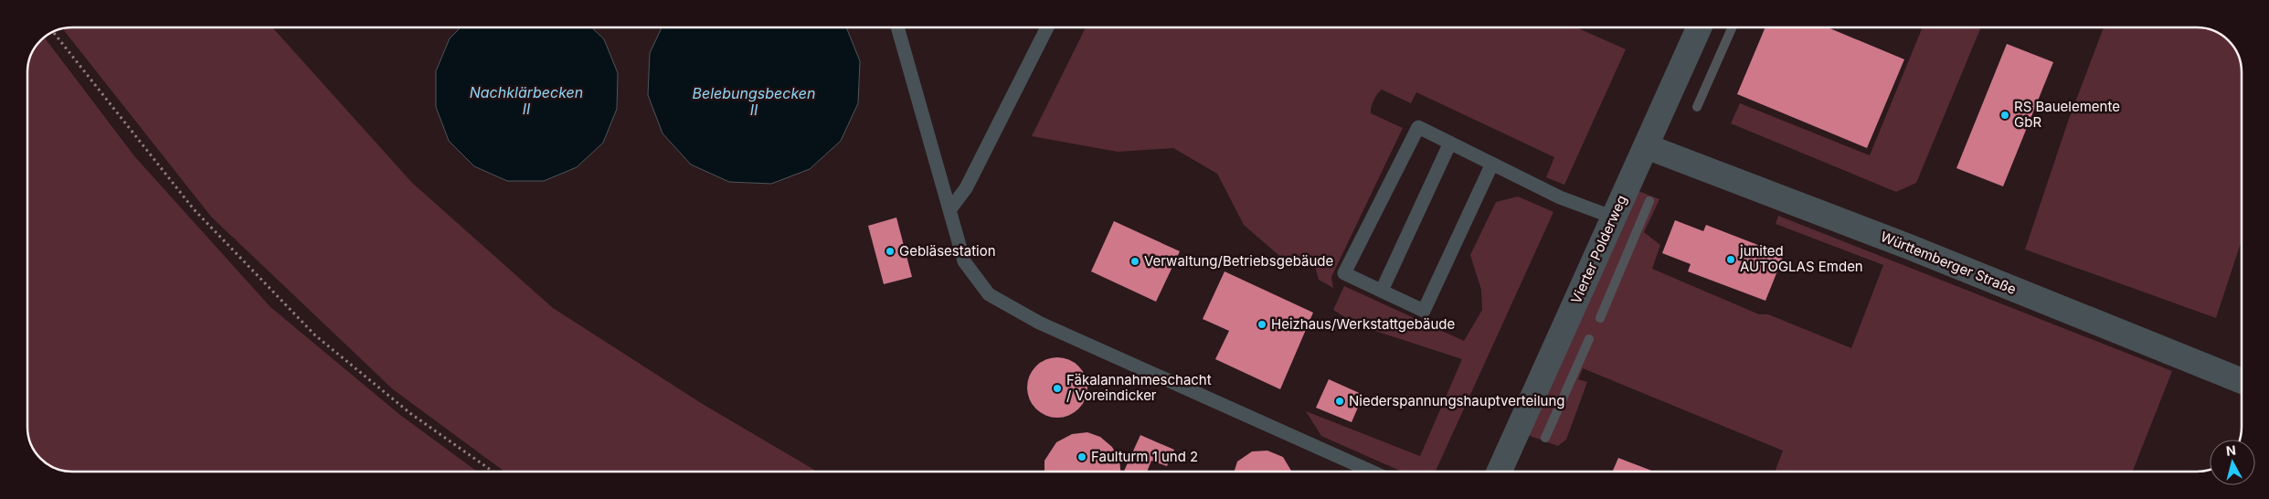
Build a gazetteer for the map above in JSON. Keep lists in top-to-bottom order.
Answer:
{
  "streets": {
    "street": ["Vierter Polderweg", "Württemberger Straße"]
  },
  "crossings": [
    ["Vierter Polderweg", "Württemberger Straße"]
  ],
  "water": ["Nachklärbecken II", "Belebungsbecken II"],
  "places": [
    "RS Bauelemente GbR",
    "Gebläsestation",
    "junited AUTOGLAS Emden",
    "Verwaltung/Betriebsgebäude",
    "Heizhaus/Werkstattgebäude",
    "Fäkalannahmeschacht / Voreindicker",
    "Niederspannungshauptverteilung",
    "Faulturm 1 und 2"
  ],
  "north": "top"
}
